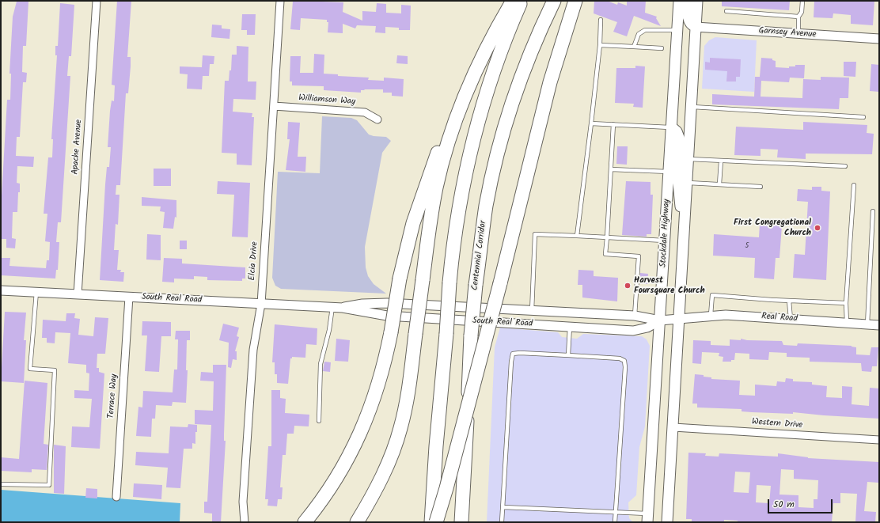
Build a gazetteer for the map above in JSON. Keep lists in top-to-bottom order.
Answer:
{
  "streets": {
    "highway": ["Centennial Corridor"],
    "main road": ["Stockdale Highway"],
    "street": [
      "Garnsey Avenue",
      "Williamson Way",
      "Apache Avenue",
      "Elcia Drive",
      "South Real Road",
      "Real Road",
      "Terrace Way",
      "Western Drive"
    ]
  },
  "crossings": [
    ["Williamson Way", "Elcia Drive"],
    ["Apache Avenue", "South Real Road"],
    ["Stockdale Highway", "South Real Road"],
    ["Elcia Drive", "South Real Road"],
    ["South Real Road", "Real Road"],
    ["South Real Road", "Terrace Way"]
  ],
  "places": ["First Congregational Church", "Harvest Foursquare Church"],
  "house_numbers": ["5"],
  "scale_bar": "50 m"
}
